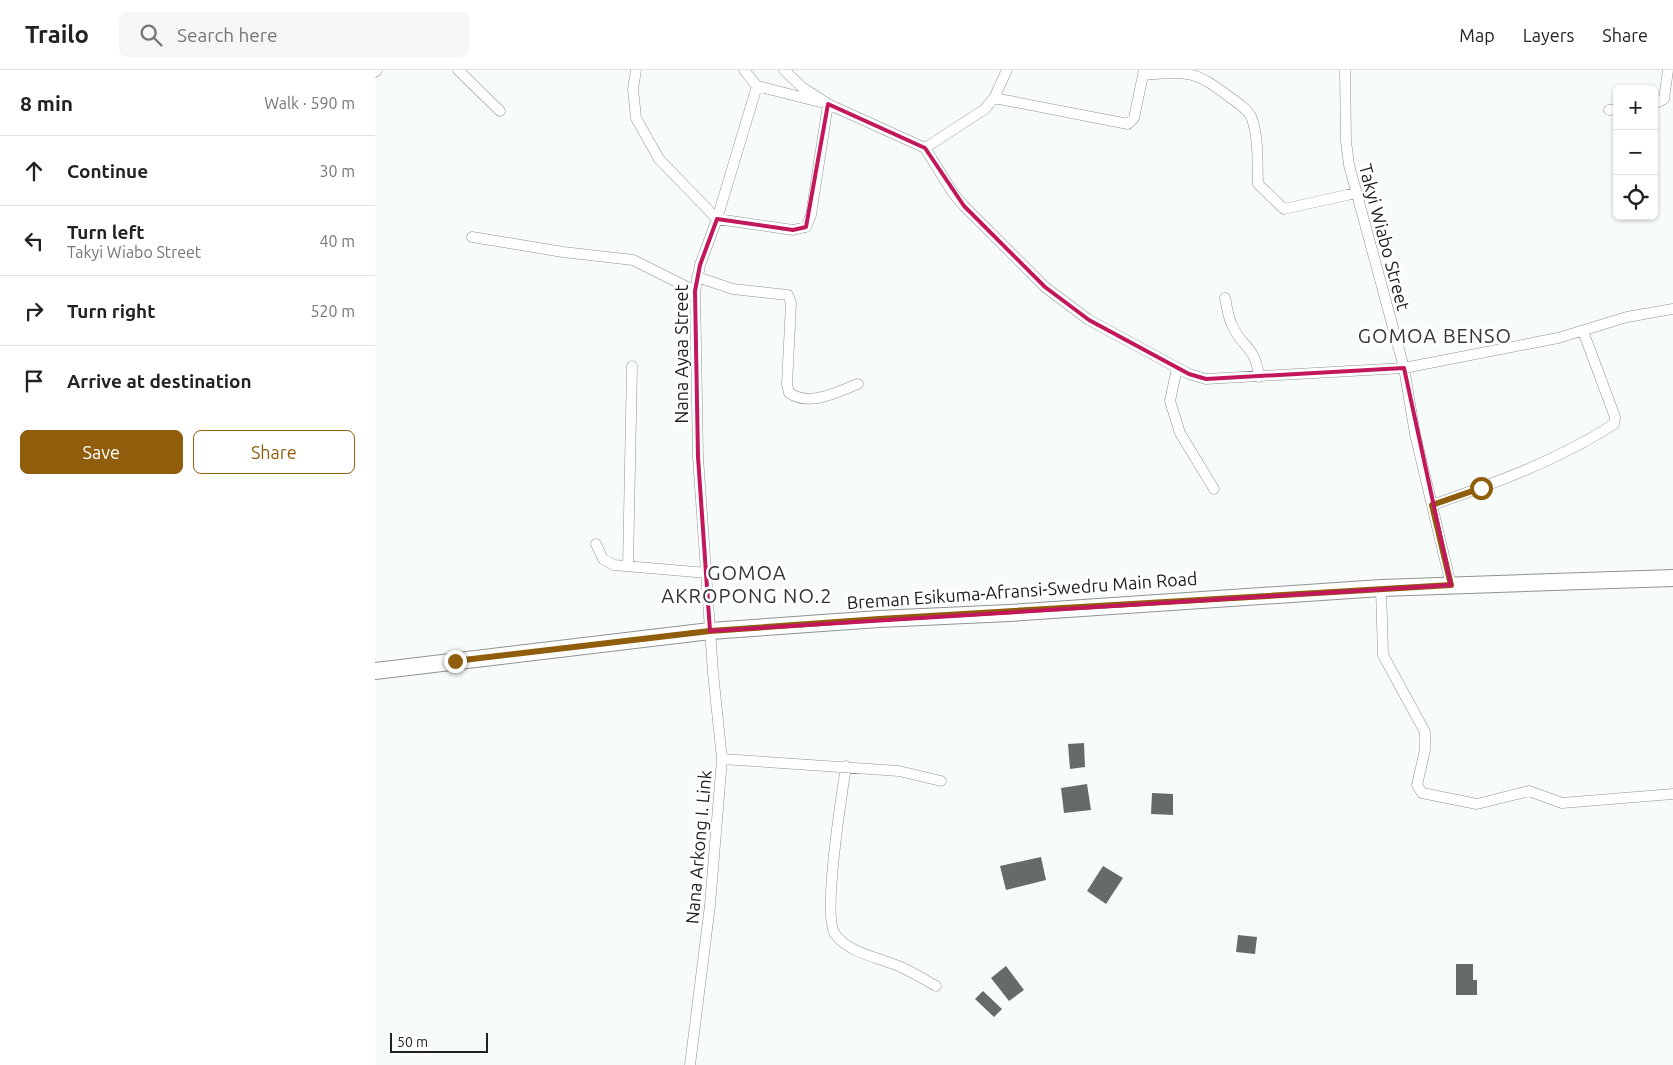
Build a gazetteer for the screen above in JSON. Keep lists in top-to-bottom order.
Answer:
{
  "streets": {
    "main road": ["Breman Esikuma-Afransi-Swedru Main Road"],
    "street": ["Takyi Wiabo Street", "Nana Ayaa Street", "Nana Arkong I. Link"]
  },
  "crossings": [
    ["Takyi Wiabo Street", "Breman Esikuma-Afransi-Swedru Main Road"],
    ["Nana Ayaa Street", "Breman Esikuma-Afransi-Swedru Main Road"],
    ["Nana Ayaa Street", "Nana Arkong I. Link"],
    ["Breman Esikuma-Afransi-Swedru Main Road", "Nana Arkong I. Link"]
  ],
  "districts": ["GOMOA BENSO", "GOMOA AKROPONG NO.2"],
  "scale_bar": "50 m",
  "page": {
    "header": "Trailo",
    "search": "Search here",
    "nav": ["Map", "Layers", "Share"],
    "heading": ["8 min", "Walk · 590 m"],
    "map_buttons": ["+", "−"],
    "list": [
      ["Continue", "30 m"],
      ["Turn left", "Takyi Wiabo Street", "40 m"],
      ["Turn right", "520 m"],
      "Arrive at destination"
    ],
    "buttons": ["Save", "Share"],
    "scale": "50 m"
  }
}
